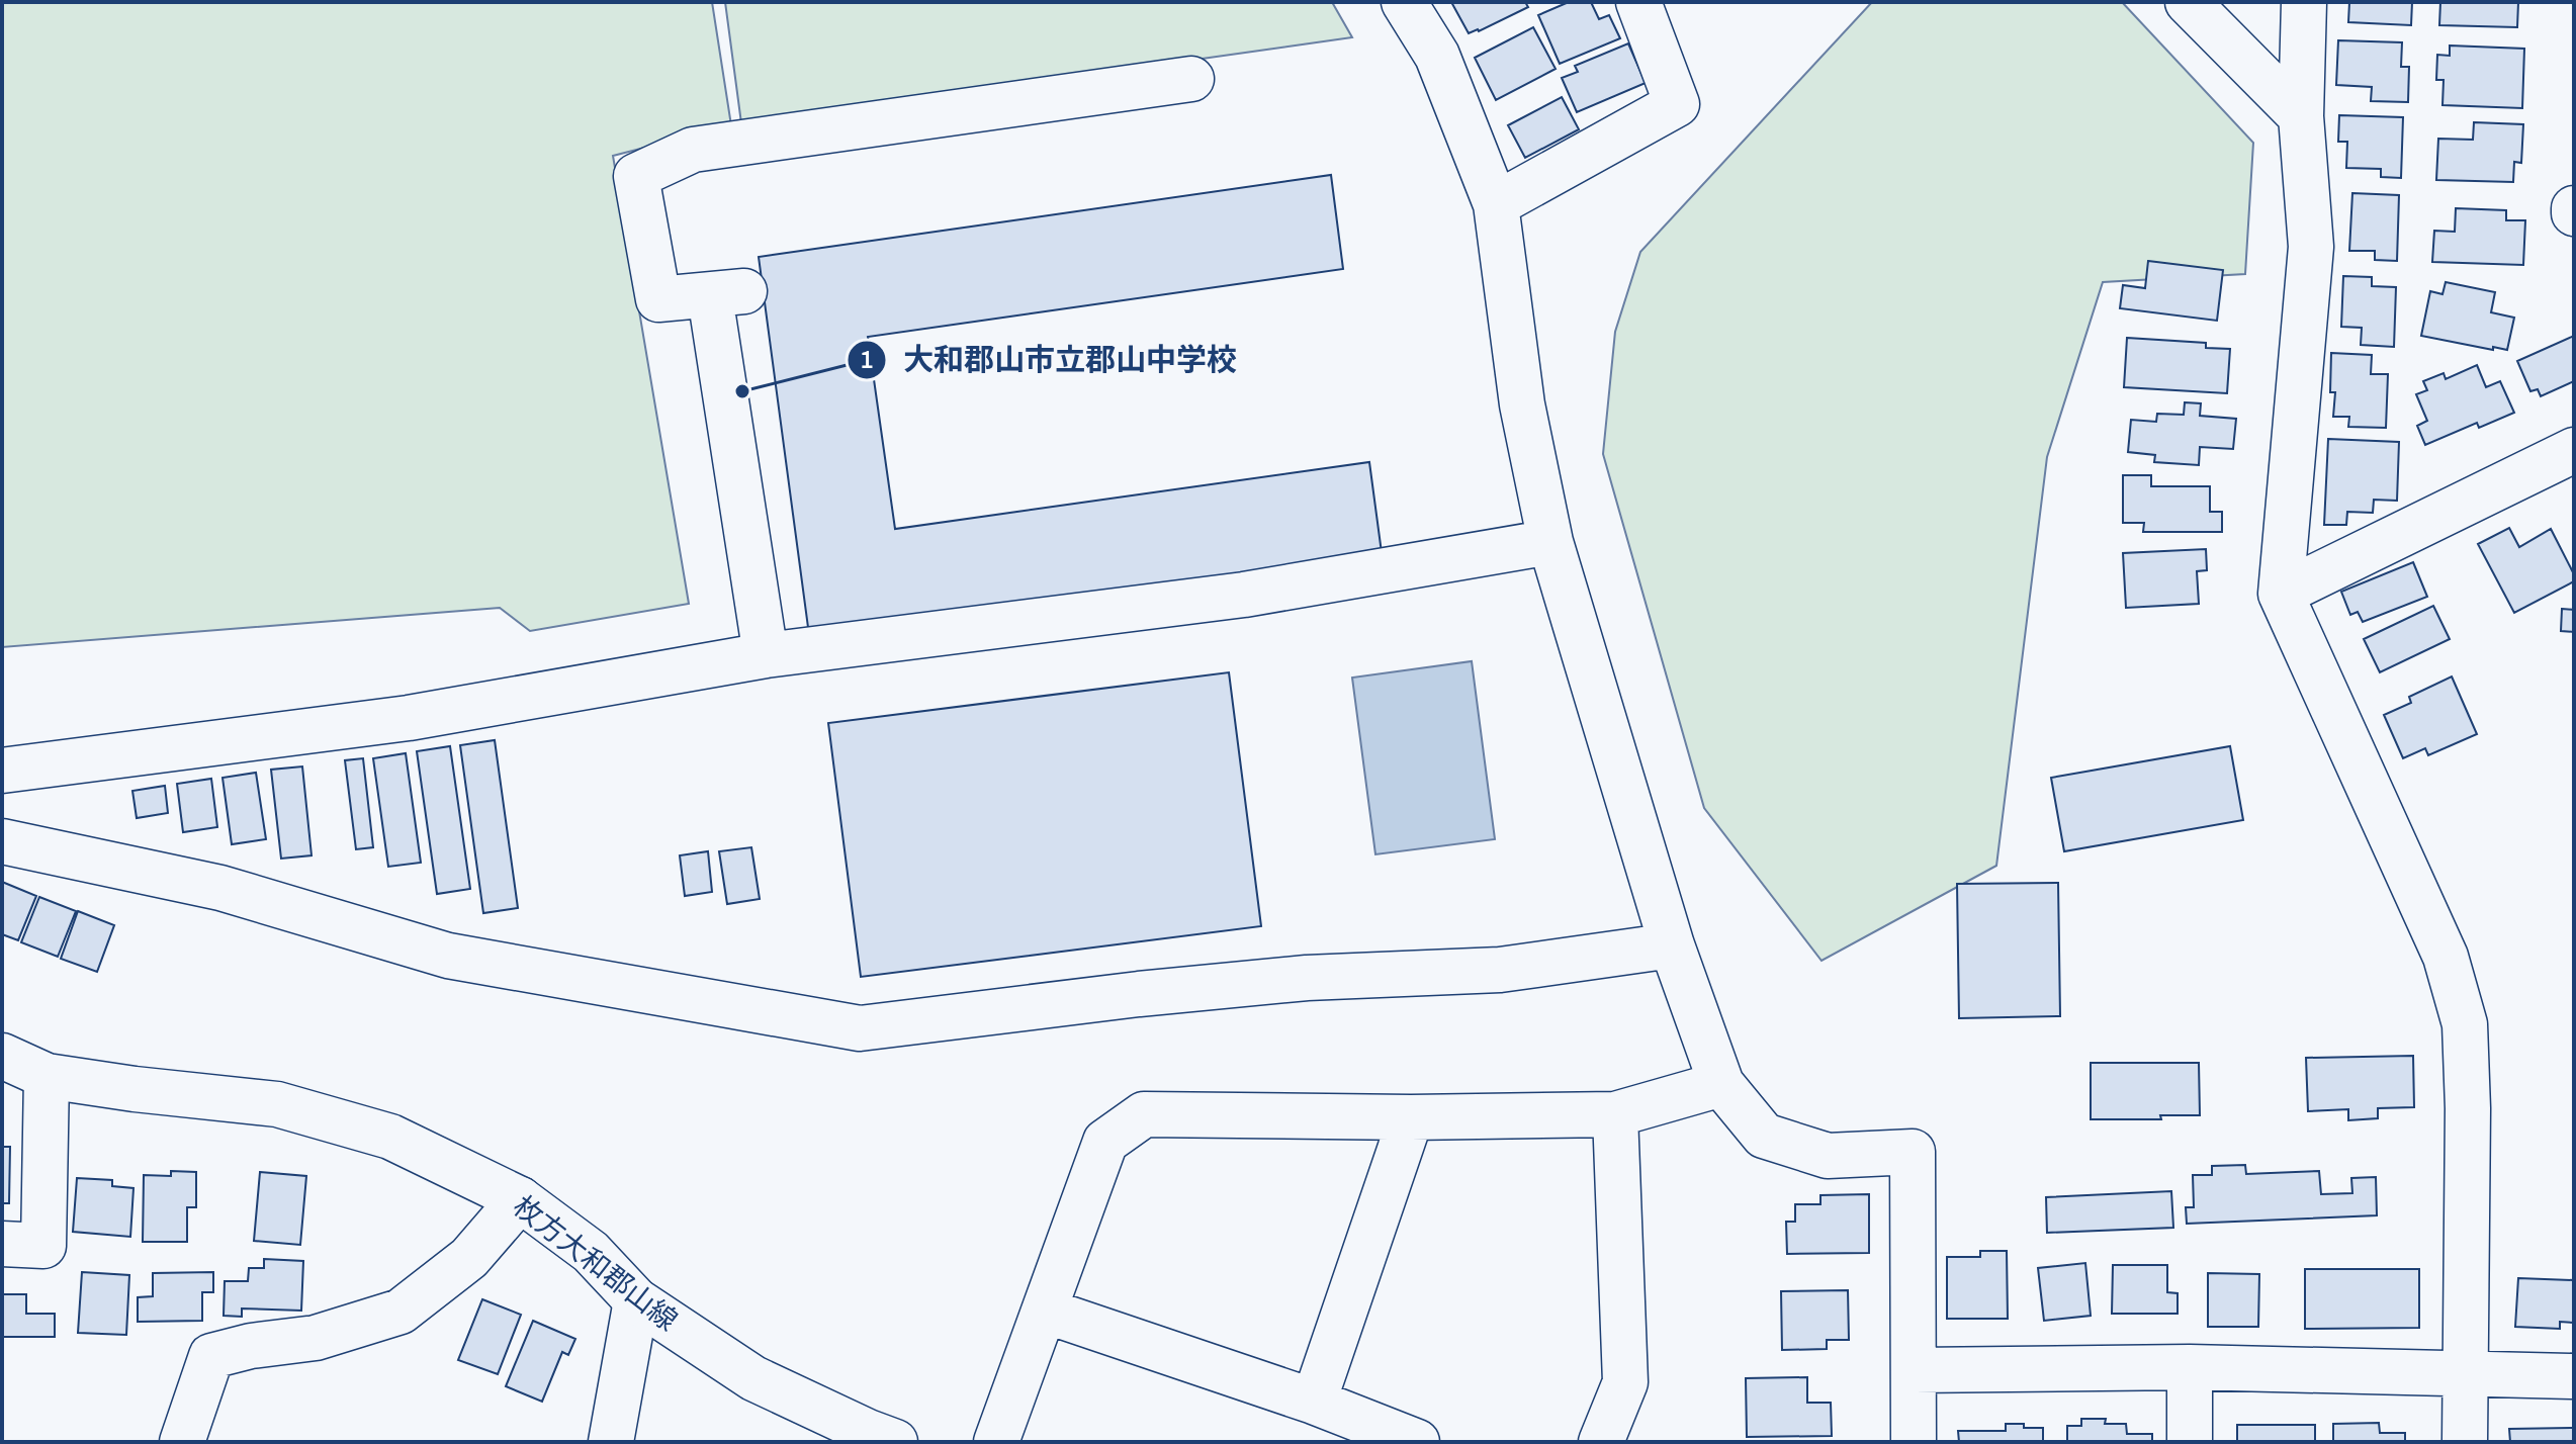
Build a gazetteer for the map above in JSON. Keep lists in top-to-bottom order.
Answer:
{
  "streets": {
    "street": ["枚方大和郡山線"]
  },
  "places": ["大和郡山市立郡山中学校"]
}
